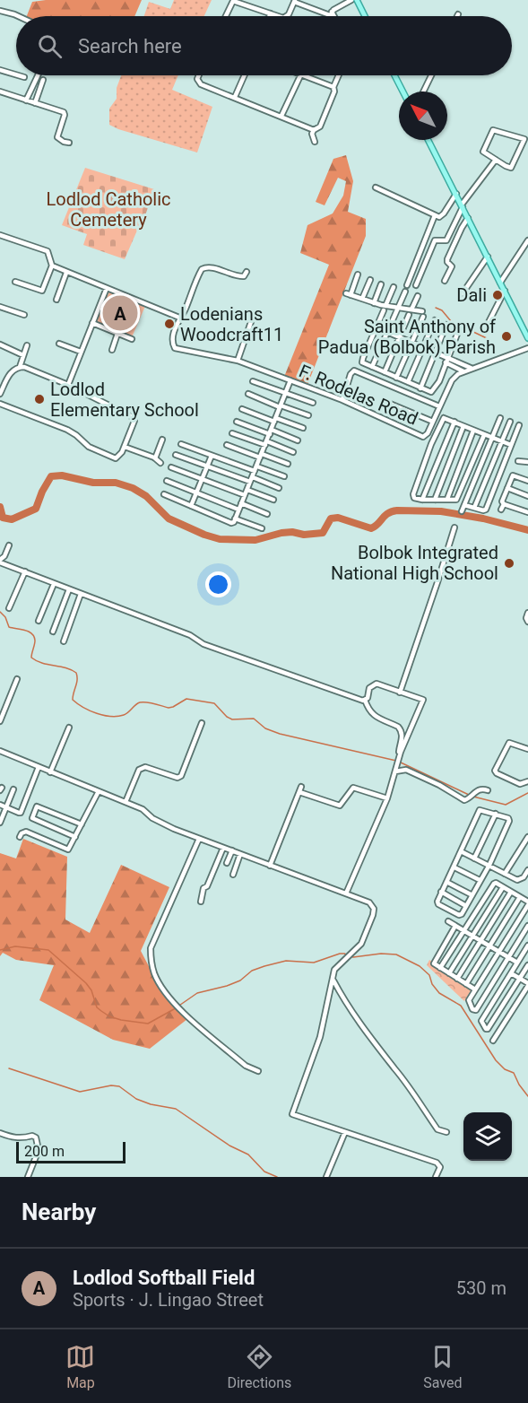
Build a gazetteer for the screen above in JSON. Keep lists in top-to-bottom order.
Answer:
{
  "streets": {
    "street": ["F. Rodelas Road"]
  },
  "parks": ["Lodlod Catholic Cemetery"],
  "places": [
    "Dali",
    "Lodenians Woodcraft11",
    "Saint Anthony of Padua (Bolbok) Parish",
    "Lodlod Elementary School",
    "Bolbok Integrated National High School"
  ],
  "scale_bar": "200 m",
  "north": "top left",
  "page": {
    "search": "Search here",
    "pins": "A",
    "scale": "200 m",
    "heading": "Nearby",
    "list": [
      {
        "mark": "A",
        "name": "Lodlod Softball Field",
        "note": "Sports · J. Lingao Street",
        "value": "530 m"
      }
    ],
    "nav": ["Map", "Directions", "Saved"]
  }
}
